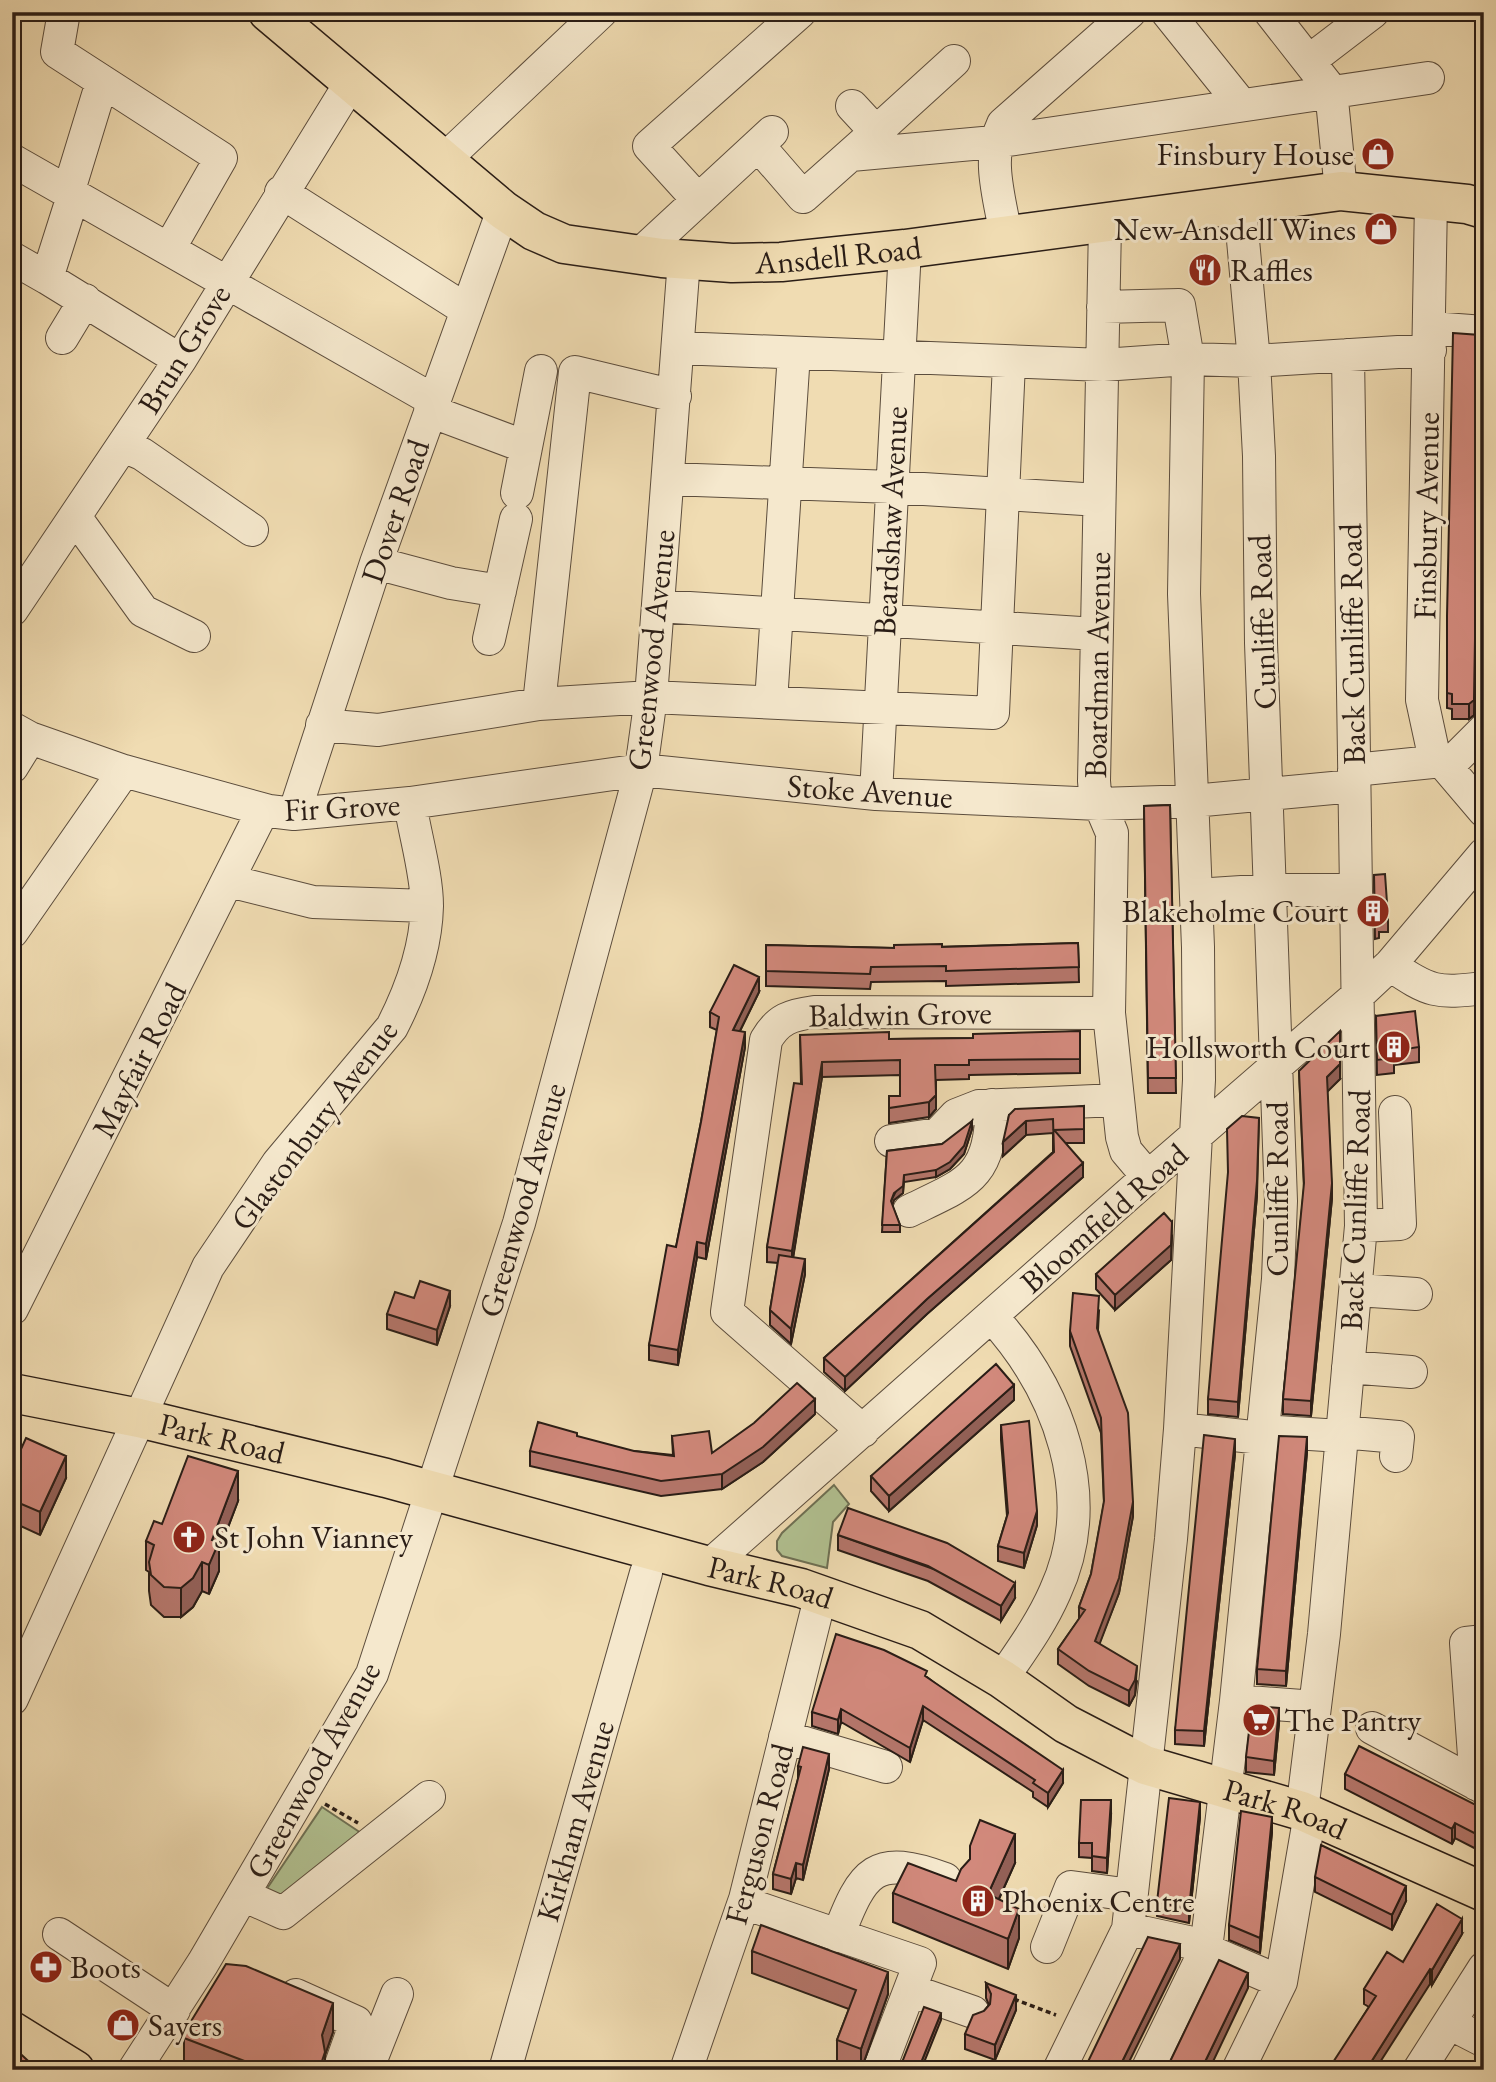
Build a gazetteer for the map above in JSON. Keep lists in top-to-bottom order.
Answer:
{
  "streets": {
    "main road": ["Ansdell Road", "Park Road"],
    "street": [
      "Brun Grove",
      "Dover Road",
      "Finsbury Avenue",
      "Beardshaw Avenue",
      "Cunliffe Road",
      "Back Cunliffe Road",
      "Greenwood Avenue",
      "Boardman Avenue",
      "Stoke Avenue",
      "Fir Grove",
      "Baldwin Grove",
      "Mayfair Road",
      "Glastonbury Avenue",
      "Bloomfield Road",
      "Kirkham Avenue",
      "Ferguson Road"
    ]
  },
  "crossings": [
    ["Ansdell Road", "Brun Grove"],
    ["Ansdell Road", "Dover Road"],
    ["Ansdell Road", "Finsbury Avenue"],
    ["Ansdell Road", "Beardshaw Avenue"],
    ["Ansdell Road", "Cunliffe Road"],
    ["Ansdell Road", "Greenwood Avenue"],
    ["Ansdell Road", "Boardman Avenue"],
    ["Dover Road", "Fir Grove"],
    ["Finsbury Avenue", "Stoke Avenue"],
    ["Beardshaw Avenue", "Stoke Avenue"],
    ["Cunliffe Road", "Stoke Avenue"],
    ["Cunliffe Road", "Bloomfield Road"],
    ["Cunliffe Road", "Park Road"],
    ["Back Cunliffe Road", "Stoke Avenue"],
    ["Back Cunliffe Road", "Bloomfield Road"],
    ["Back Cunliffe Road", "Park Road"],
    ["Greenwood Avenue", "Stoke Avenue"],
    ["Greenwood Avenue", "Fir Grove"],
    ["Greenwood Avenue", "Park Road"],
    ["Boardman Avenue", "Stoke Avenue"],
    ["Boardman Avenue", "Baldwin Grove"],
    ["Boardman Avenue", "Bloomfield Road"],
    ["Stoke Avenue", "Fir Grove"],
    ["Fir Grove", "Mayfair Road"],
    ["Fir Grove", "Glastonbury Avenue"],
    ["Baldwin Grove", "Bloomfield Road"],
    ["Glastonbury Avenue", "Park Road"],
    ["Bloomfield Road", "Park Road"],
    ["Park Road", "Ferguson Road"]
  ],
  "places": {
    "shop": ["Finsbury House", "New Ansdell Wines", "Sayers"],
    "restaurant": ["Raffles"],
    "building": ["Blakeholme Court", "Hollsworth Court", "Phoenix Centre"],
    "church": ["St John Vianney"],
    "supermarket": ["The Pantry"],
    "pharmacy": ["Boots"]
  }
}
